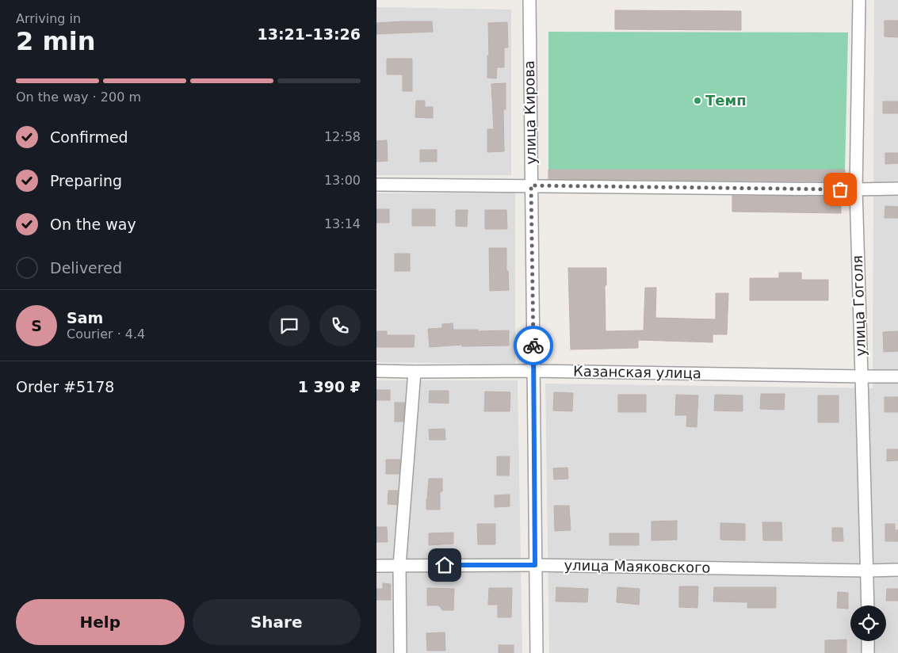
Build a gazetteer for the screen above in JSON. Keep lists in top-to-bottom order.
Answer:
{
  "streets": {
    "street": [
      "улица Кирова",
      "улица Гоголя",
      "Казанская улица",
      "улица Маяковского"
    ]
  },
  "crossings": [
    ["улица Кирова", "Казанская улица"],
    ["улица Кирова", "улица Маяковского"],
    ["улица Гоголя", "Казанская улица"],
    ["улица Гоголя", "улица Маяковского"]
  ],
  "places": ["Темп"],
  "page": {
    "heading": ["2 min", "Arriving in", "13:21–13:26"],
    "panel": [
      "Sam",
      "Courier · 4.4",
      "Order #5178",
      "1 390 ₽"
    ],
    "bar": "On the way · 200 m",
    "list": [
      ["Confirmed", "12:58"],
      ["Preparing", "13:00"],
      ["On the way", "13:14"],
      "Delivered"
    ],
    "round": "S",
    "buttons": ["Help", "Share"]
  }
}
